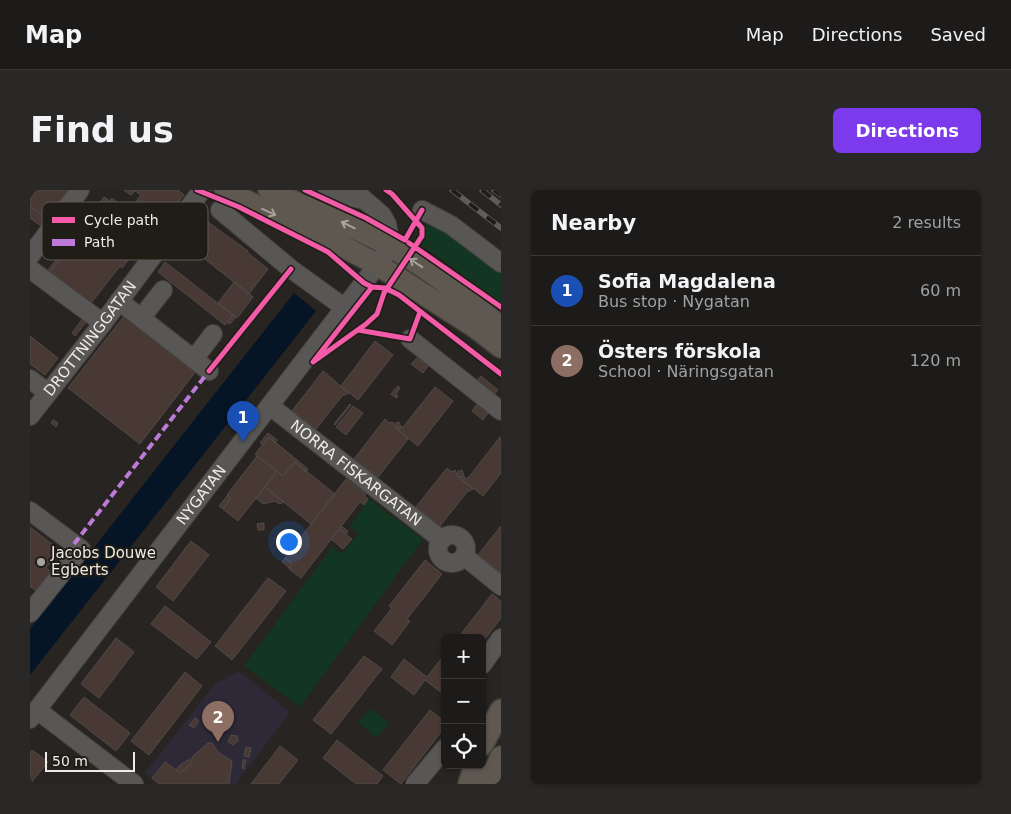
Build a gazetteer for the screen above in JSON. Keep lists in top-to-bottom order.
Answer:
{
  "streets": {
    "street": ["DROTTNINGGATAN", "NORRA FISKARGATAN", "NYGATAN"]
  },
  "crossings": [
    ["NORRA FISKARGATAN", "NYGATAN"]
  ],
  "places": ["Jacobs Douwe Egberts"],
  "legend": ["Cycle path", "Path"],
  "scale_bar": "50 m",
  "page": {
    "header": "Map",
    "nav": ["Map", "Directions", "Saved"],
    "buttons": "Directions",
    "title": "Find us",
    "heading": ["Nearby", "2 results"],
    "list": [
      {
        "mark": "1",
        "name": "Sofia Magdalena",
        "note": "Bus stop · Nygatan",
        "value": "60 m"
      },
      {
        "mark": "2",
        "name": "Östers förskola",
        "note": "School · Näringsgatan",
        "value": "120 m"
      }
    ],
    "pins": ["1", "2"],
    "map_buttons": ["+", "−"],
    "scale": "50 m"
  }
}
